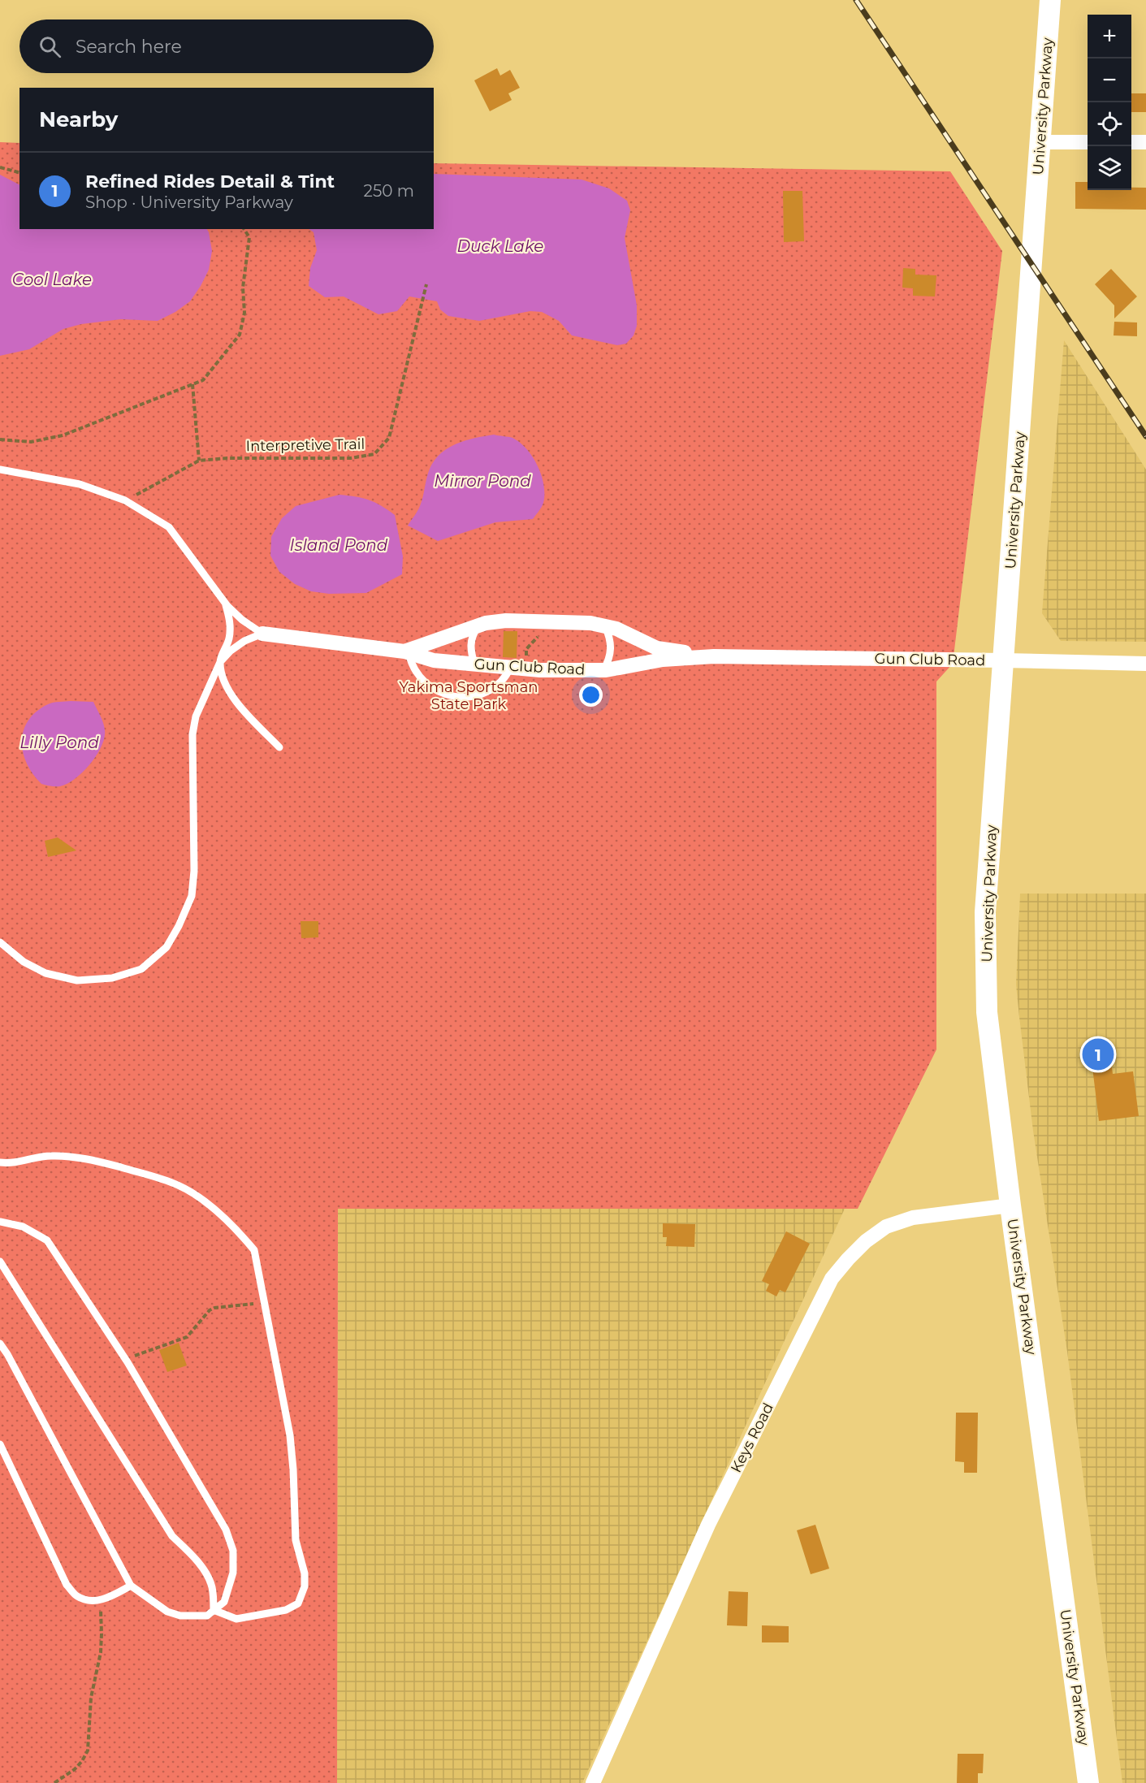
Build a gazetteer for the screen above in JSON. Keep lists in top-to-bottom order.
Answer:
{
  "streets": {
    "main road": ["University Parkway"],
    "street": ["Gun Club Road", "Keys Road"],
    "path": ["Interpretive Trail"]
  },
  "crossings": [
    ["University Parkway", "Gun Club Road"],
    ["University Parkway", "Keys Road"]
  ],
  "water": [
    "Duck Lake",
    "Cool Lake",
    "Mirror Pond",
    "Island Pond",
    "Lilly Pond"
  ],
  "parks": ["Yakima Sportsman State Park"],
  "page": {
    "map_buttons": ["+", "−"],
    "search": "Search here",
    "heading": "Nearby",
    "list": [
      {
        "mark": "1",
        "name": "Refined Rides Detail & Tint",
        "note": "Shop · University Parkway",
        "value": "250 m"
      }
    ],
    "pins": "1"
  }
}
